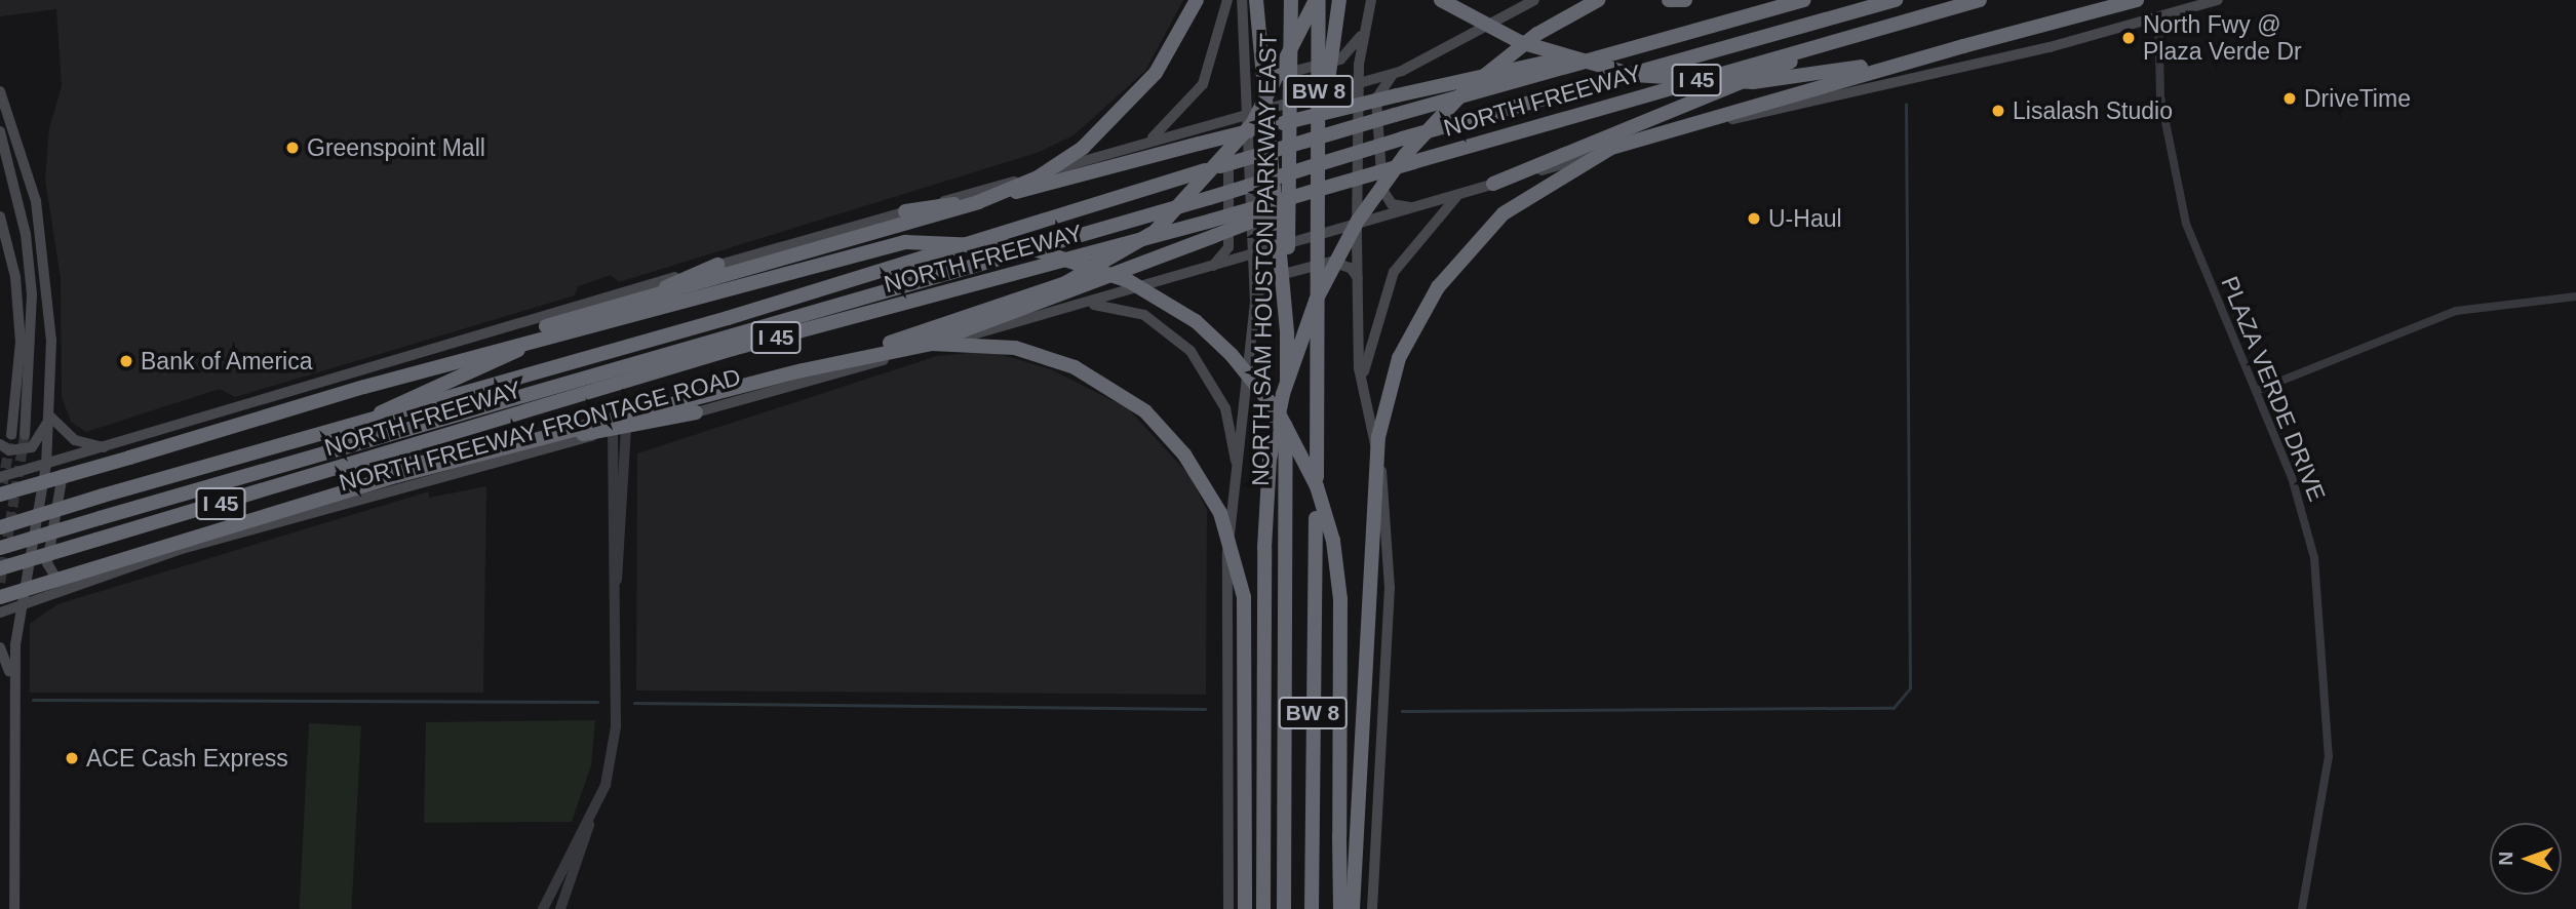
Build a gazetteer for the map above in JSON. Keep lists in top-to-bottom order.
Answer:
{
  "streets": {
    "highway": [
      "I 45",
      "BW 8",
      "NORTH FREEWAY",
      "NORTH SAM HOUSTON PARKWAY EAST"
    ],
    "main road": ["NORTH FREEWAY FRONTAGE ROAD"],
    "street": ["PLAZA VERDE DRIVE"]
  },
  "crossings": [
    ["NORTH SAM HOUSTON PARKWAY EAST", "NORTH FREEWAY FRONTAGE ROAD"],
    ["PLAZA VERDE DRIVE", "NORTH FREEWAY FRONTAGE ROAD"]
  ],
  "places": [
    "North Fwy @ Plaza Verde Dr",
    "DriveTime",
    "Lisalash Studio",
    "Greenspoint Mall",
    "U-Haul",
    "Bank of America",
    "ACE Cash Express"
  ],
  "north": "left"
}
